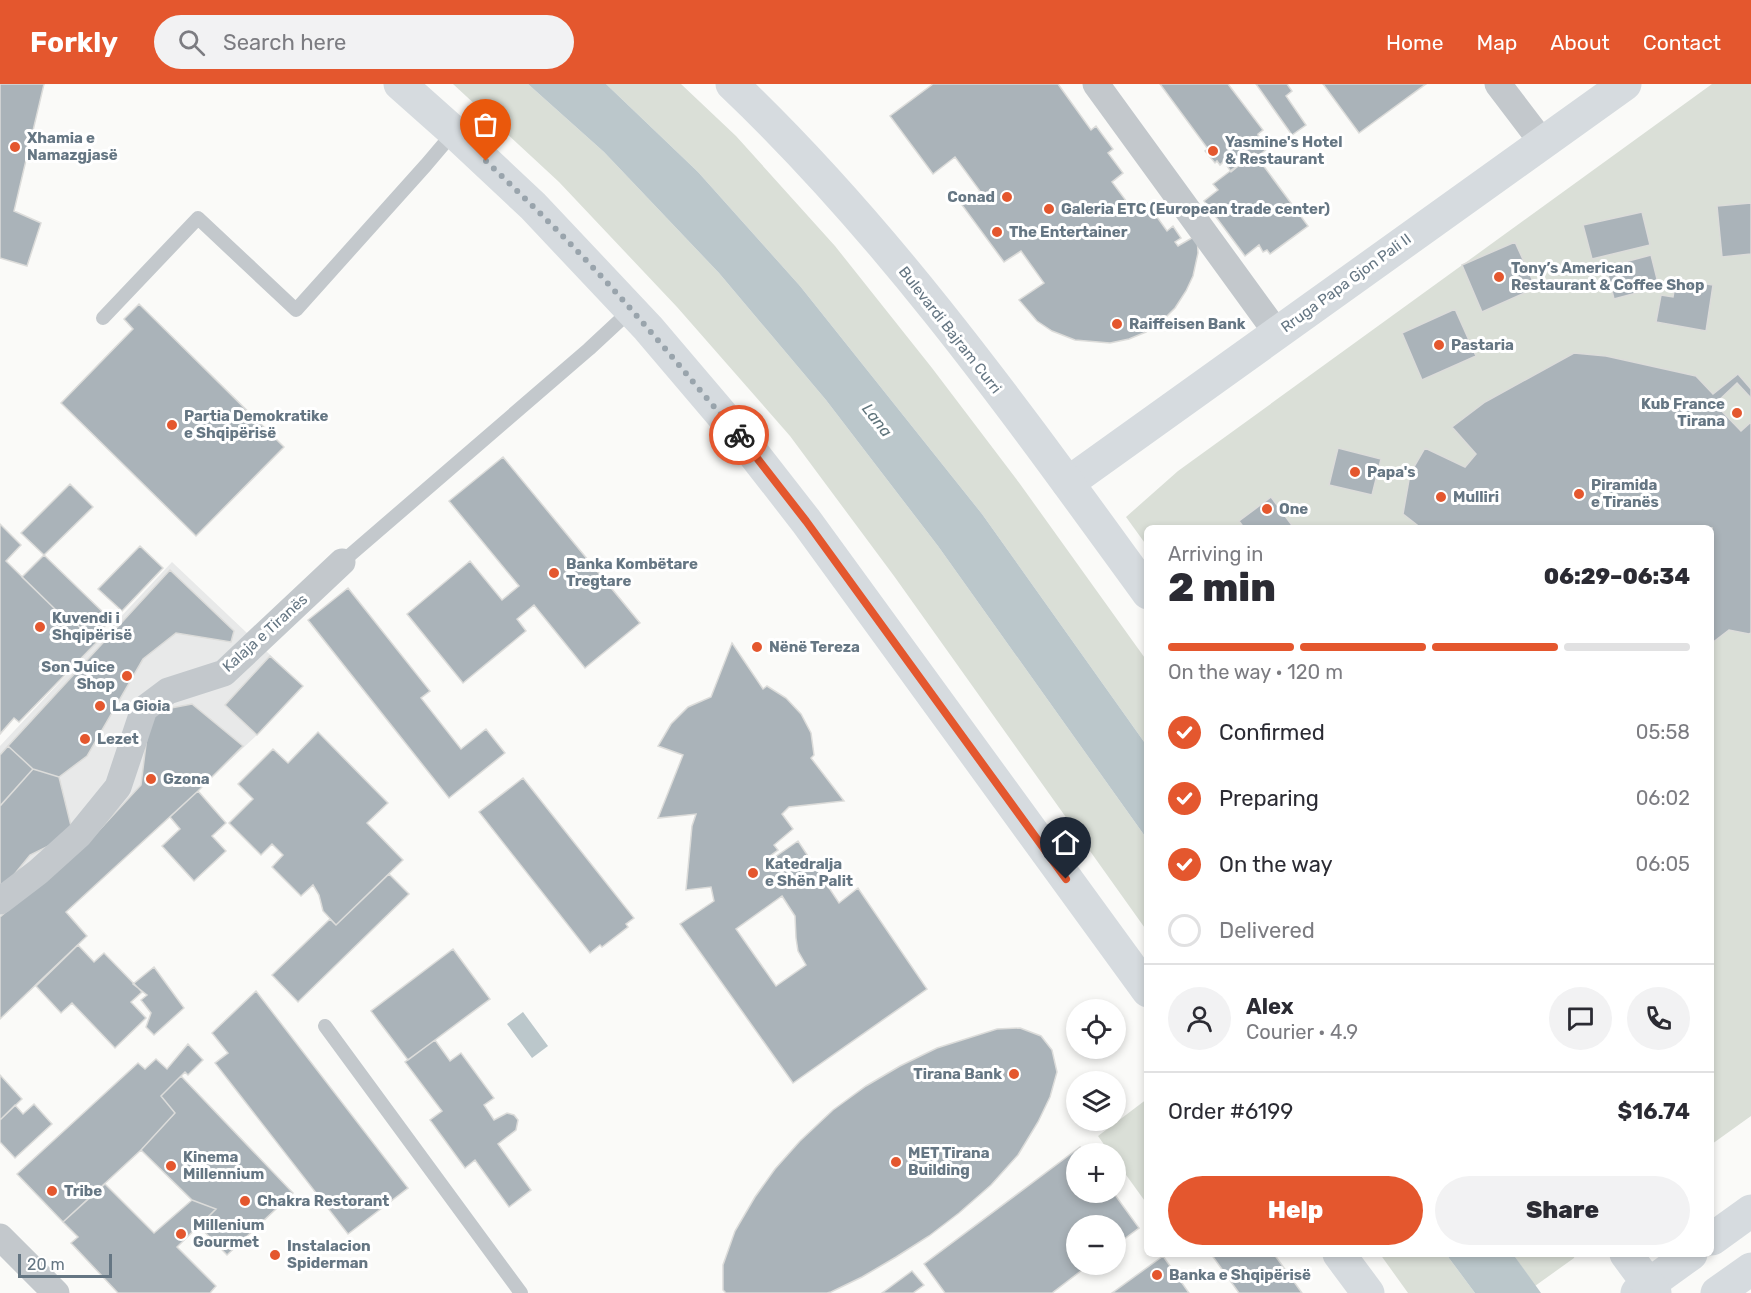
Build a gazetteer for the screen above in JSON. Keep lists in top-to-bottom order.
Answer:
{
  "streets": {
    "main road": ["Rruga Papa Gjon Pali II", "Bulevardi Bajram Curri"],
    "street": ["Kalaja e Tiranës"]
  },
  "crossings": [
    ["Rruga Papa Gjon Pali II", "Bulevardi Bajram Curri"]
  ],
  "water": ["Lana"],
  "places": [
    "Xhamia e Namazgjasë",
    "Yasmine's Hotel & Restaurant",
    "Conad",
    "Galeria ETC (European trade center)",
    "The Entertainer",
    "Tony’s American Restaurant & Coffee Shop",
    "Raiffeisen Bank",
    "Pastaria",
    "Kub France Tirana",
    "Partia Demokratike e Shqipërisë",
    "Papa's",
    "Piramida e Tiranës",
    "Mulliri",
    "One",
    "Banka Kombëtare Tregtare",
    "Kuvendi i Shqipërisë",
    "Nënë Tereza",
    "Son Juice Shop",
    "La Gioia",
    "Lezet",
    "Gzona",
    "Katedralja e Shën Palit",
    "Tirana Bank",
    "MET Tirana Building",
    "Kinema Millennium",
    "Tribe",
    "Chakra Restorant",
    "Millenium Gourmet",
    "Instalacion Spiderman",
    "Banka e Shqipërisë"
  ],
  "scale_bar": "20 m",
  "page": {
    "header": "Forkly",
    "search": "Search here",
    "nav": [
      "Home",
      "Map",
      "About",
      "Contact"
    ],
    "heading": ["2 min", "Arriving in", "06:29–06:34"],
    "panel": [
      "Alex",
      "Courier · 4.9",
      "Order #6199",
      "$16.74"
    ],
    "bar": "On the way · 120 m",
    "list": [
      ["Confirmed", "05:58"],
      ["Preparing", "06:02"],
      ["On the way", "06:05"],
      "Delivered"
    ],
    "map_buttons": ["+", "−"],
    "buttons": ["Help", "Share"],
    "scale": "20 m"
  }
}
